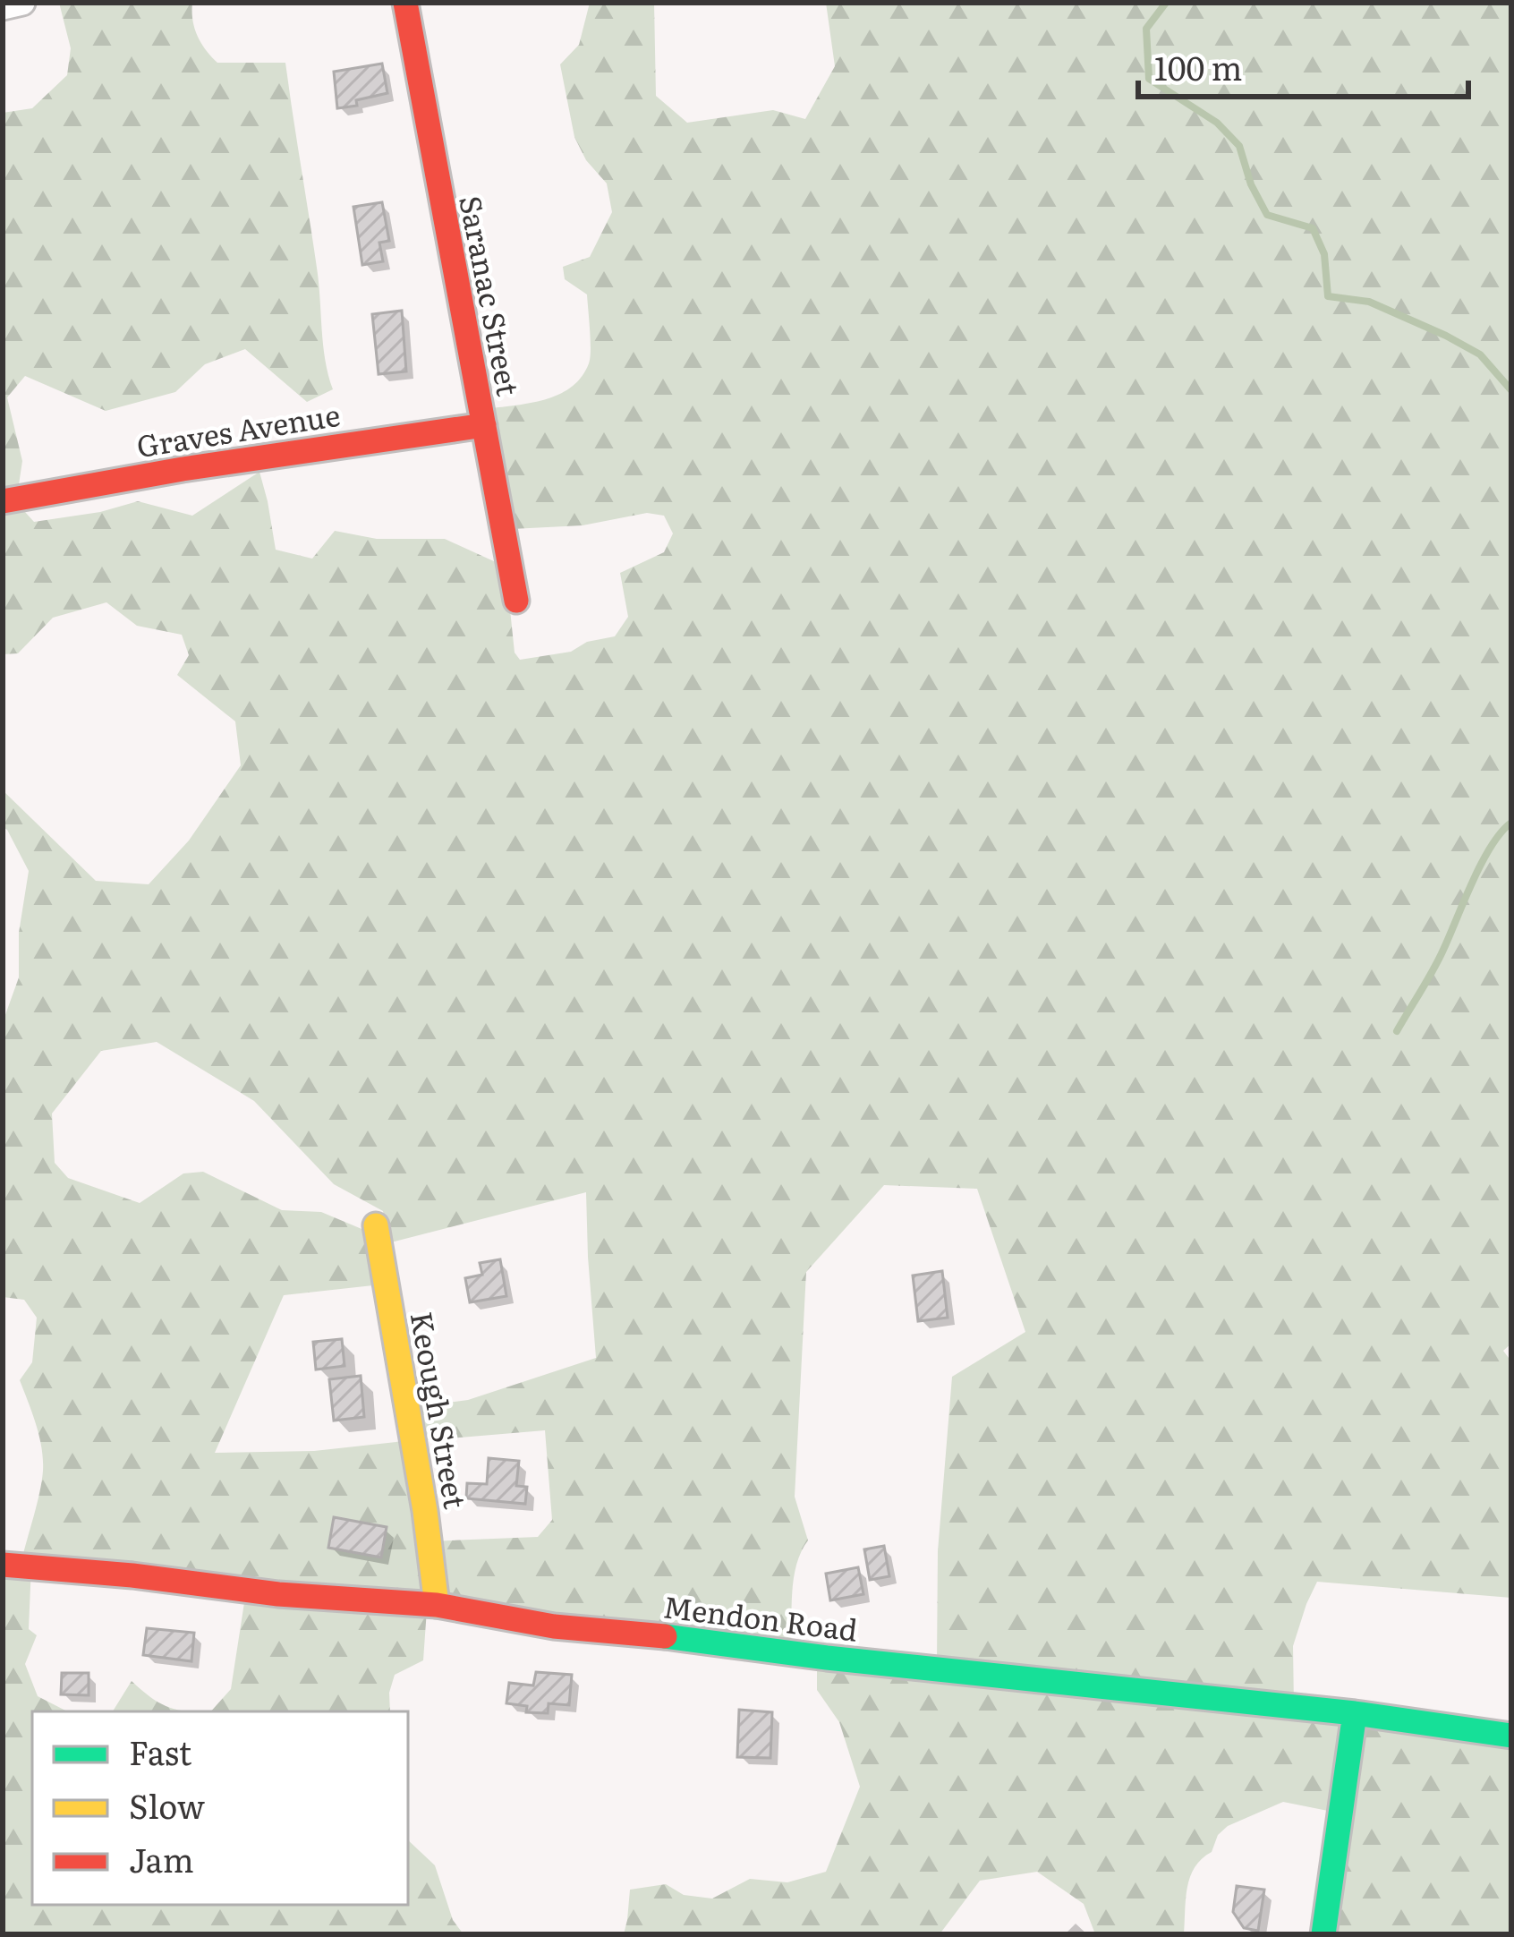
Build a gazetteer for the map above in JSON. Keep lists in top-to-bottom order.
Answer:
{
  "streets": {
    "street": [
      "Saranac Street",
      "Graves Avenue",
      "Keough Street",
      "Mendon Road"
    ]
  },
  "crossings": [
    ["Saranac Street", "Graves Avenue"],
    ["Keough Street", "Mendon Road"]
  ],
  "legend": ["Fast", "Slow", "Jam"],
  "scale_bar": "100 m"
}
